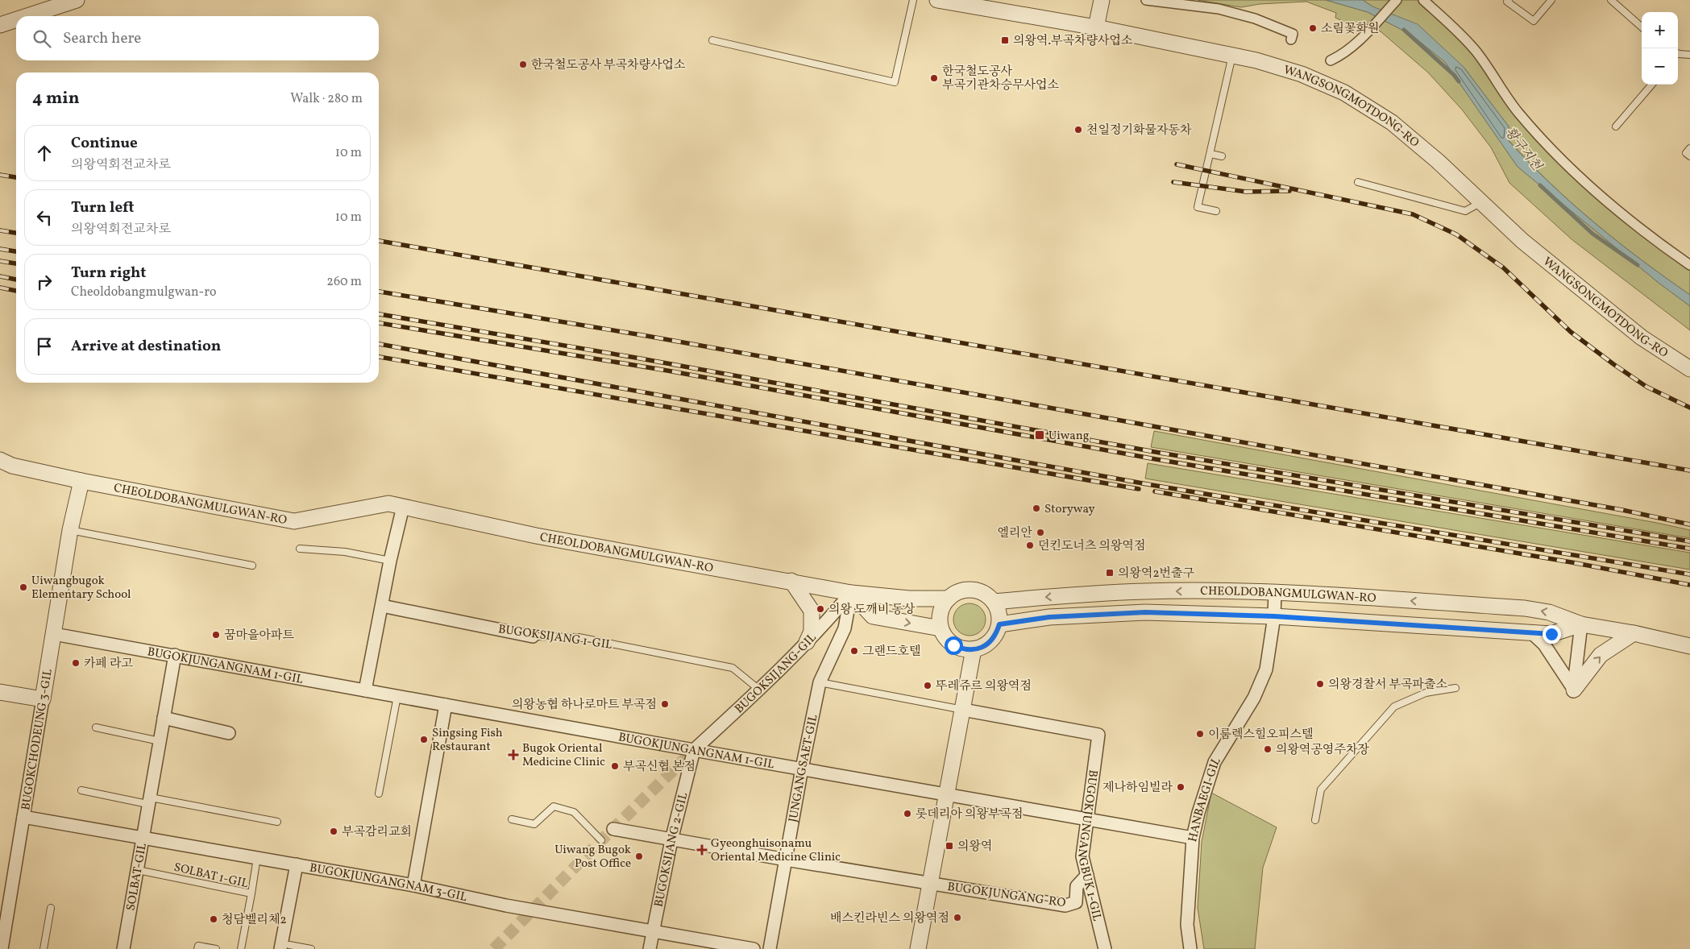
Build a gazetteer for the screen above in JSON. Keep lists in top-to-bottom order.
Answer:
{
  "streets": {
    "street": [
      "WANGSONGMOTDONG-RO",
      "CHEOLDOBANGMULGWAN-RO",
      "BUGOKSIJANG 1-GIL",
      "BUGOKJUNGANGNAM 1-GIL",
      "BUGOKSIJANG-GIL",
      "BUGOKCHODEUNG 3-GIL",
      "JUNGANGSAET-GIL",
      "HANBAEGI-GIL",
      "BUGOKJUNGANGBUK 1-GIL",
      "BUGOKSIJANG 2-GIL",
      "SOLBAT-GIL",
      "BUGOKJUNGANGNAM 3-GIL",
      "BUGOKJUNGANG-RO"
    ],
    "lane": ["SOLBAT 1-GIL"]
  },
  "crossings": [
    ["CHEOLDOBANGMULGWAN-RO", "BUGOKSIJANG-GIL"],
    ["CHEOLDOBANGMULGWAN-RO", "BUGOKCHODEUNG 3-GIL"],
    ["CHEOLDOBANGMULGWAN-RO", "JUNGANGSAET-GIL"],
    ["CHEOLDOBANGMULGWAN-RO", "HANBAEGI-GIL"],
    ["CHEOLDOBANGMULGWAN-RO", "BUGOKJUNGANG-RO"],
    ["BUGOKSIJANG 1-GIL", "BUGOKSIJANG-GIL"],
    ["BUGOKJUNGANGNAM 1-GIL", "BUGOKSIJANG-GIL"],
    ["BUGOKJUNGANGNAM 1-GIL", "BUGOKCHODEUNG 3-GIL"],
    ["BUGOKJUNGANGNAM 1-GIL", "JUNGANGSAET-GIL"],
    ["BUGOKJUNGANGNAM 1-GIL", "HANBAEGI-GIL"],
    ["BUGOKJUNGANGNAM 1-GIL", "BUGOKJUNGANGBUK 1-GIL"],
    ["BUGOKJUNGANGNAM 1-GIL", "BUGOKSIJANG 2-GIL"],
    ["BUGOKJUNGANGNAM 1-GIL", "SOLBAT-GIL"],
    ["BUGOKJUNGANGNAM 1-GIL", "BUGOKJUNGANG-RO"],
    ["BUGOKSIJANG-GIL", "JUNGANGSAET-GIL"],
    ["BUGOKSIJANG-GIL", "BUGOKSIJANG 2-GIL"],
    ["BUGOKCHODEUNG 3-GIL", "BUGOKJUNGANGNAM 3-GIL"],
    ["BUGOKJUNGANGBUK 1-GIL", "BUGOKJUNGANG-RO"],
    ["BUGOKSIJANG 2-GIL", "BUGOKJUNGANGNAM 3-GIL"],
    ["SOLBAT 1-GIL", "SOLBAT-GIL"],
    ["SOLBAT-GIL", "BUGOKJUNGANGNAM 3-GIL"]
  ],
  "water": ["황구지천"],
  "places": {
    "other": [
      "소림꽃화원",
      "한국철도공사 부곡차량사업소",
      "한국철도공사 부곡기관차승무사업소",
      "천일정기화물자동차",
      "Storyway",
      "엘리안",
      "던킨도너츠 의왕역점",
      "Uiwangbugok Elementary School",
      "의왕 도깨비 동상",
      "꿈마을아파트",
      "그랜드호텔",
      "카페 라고",
      "의왕경찰서 부곡파출소",
      "뚜레쥬르 의왕역점",
      "의왕농협 하나로마트 부곡점",
      "이룸렉스힐오피스텔",
      "Singsing Fish Restaurant",
      "의왕역공영주차장",
      "부곡신협 본점",
      "제나하임빌라",
      "롯데리아 의왕부곡점",
      "부곡감리교회",
      "Uiwang Bugok Post Office",
      "배스킨라빈스 의왕역점",
      "청담벨리체2"
    ],
    "transit": [
      "의왕역.부곡차량사업소",
      "Uiwang",
      "의왕역2번출구",
      "의왕역"
    ],
    "health": ["Bugok Oriental Medicine Clinic", "Gyeonghuisonamu Oriental Medicine Clinic"]
  },
  "page": {
    "map_buttons": ["+", "−"],
    "search": "Search here",
    "heading": ["4 min", "Walk · 280 m"],
    "list": [
      ["Continue", "의왕역회전교차로", "10 m"],
      ["Turn left", "의왕역회전교차로", "10 m"],
      ["Turn right", "Cheoldobangmulgwan-ro", "260 m"],
      "Arrive at destination"
    ]
  }
}
